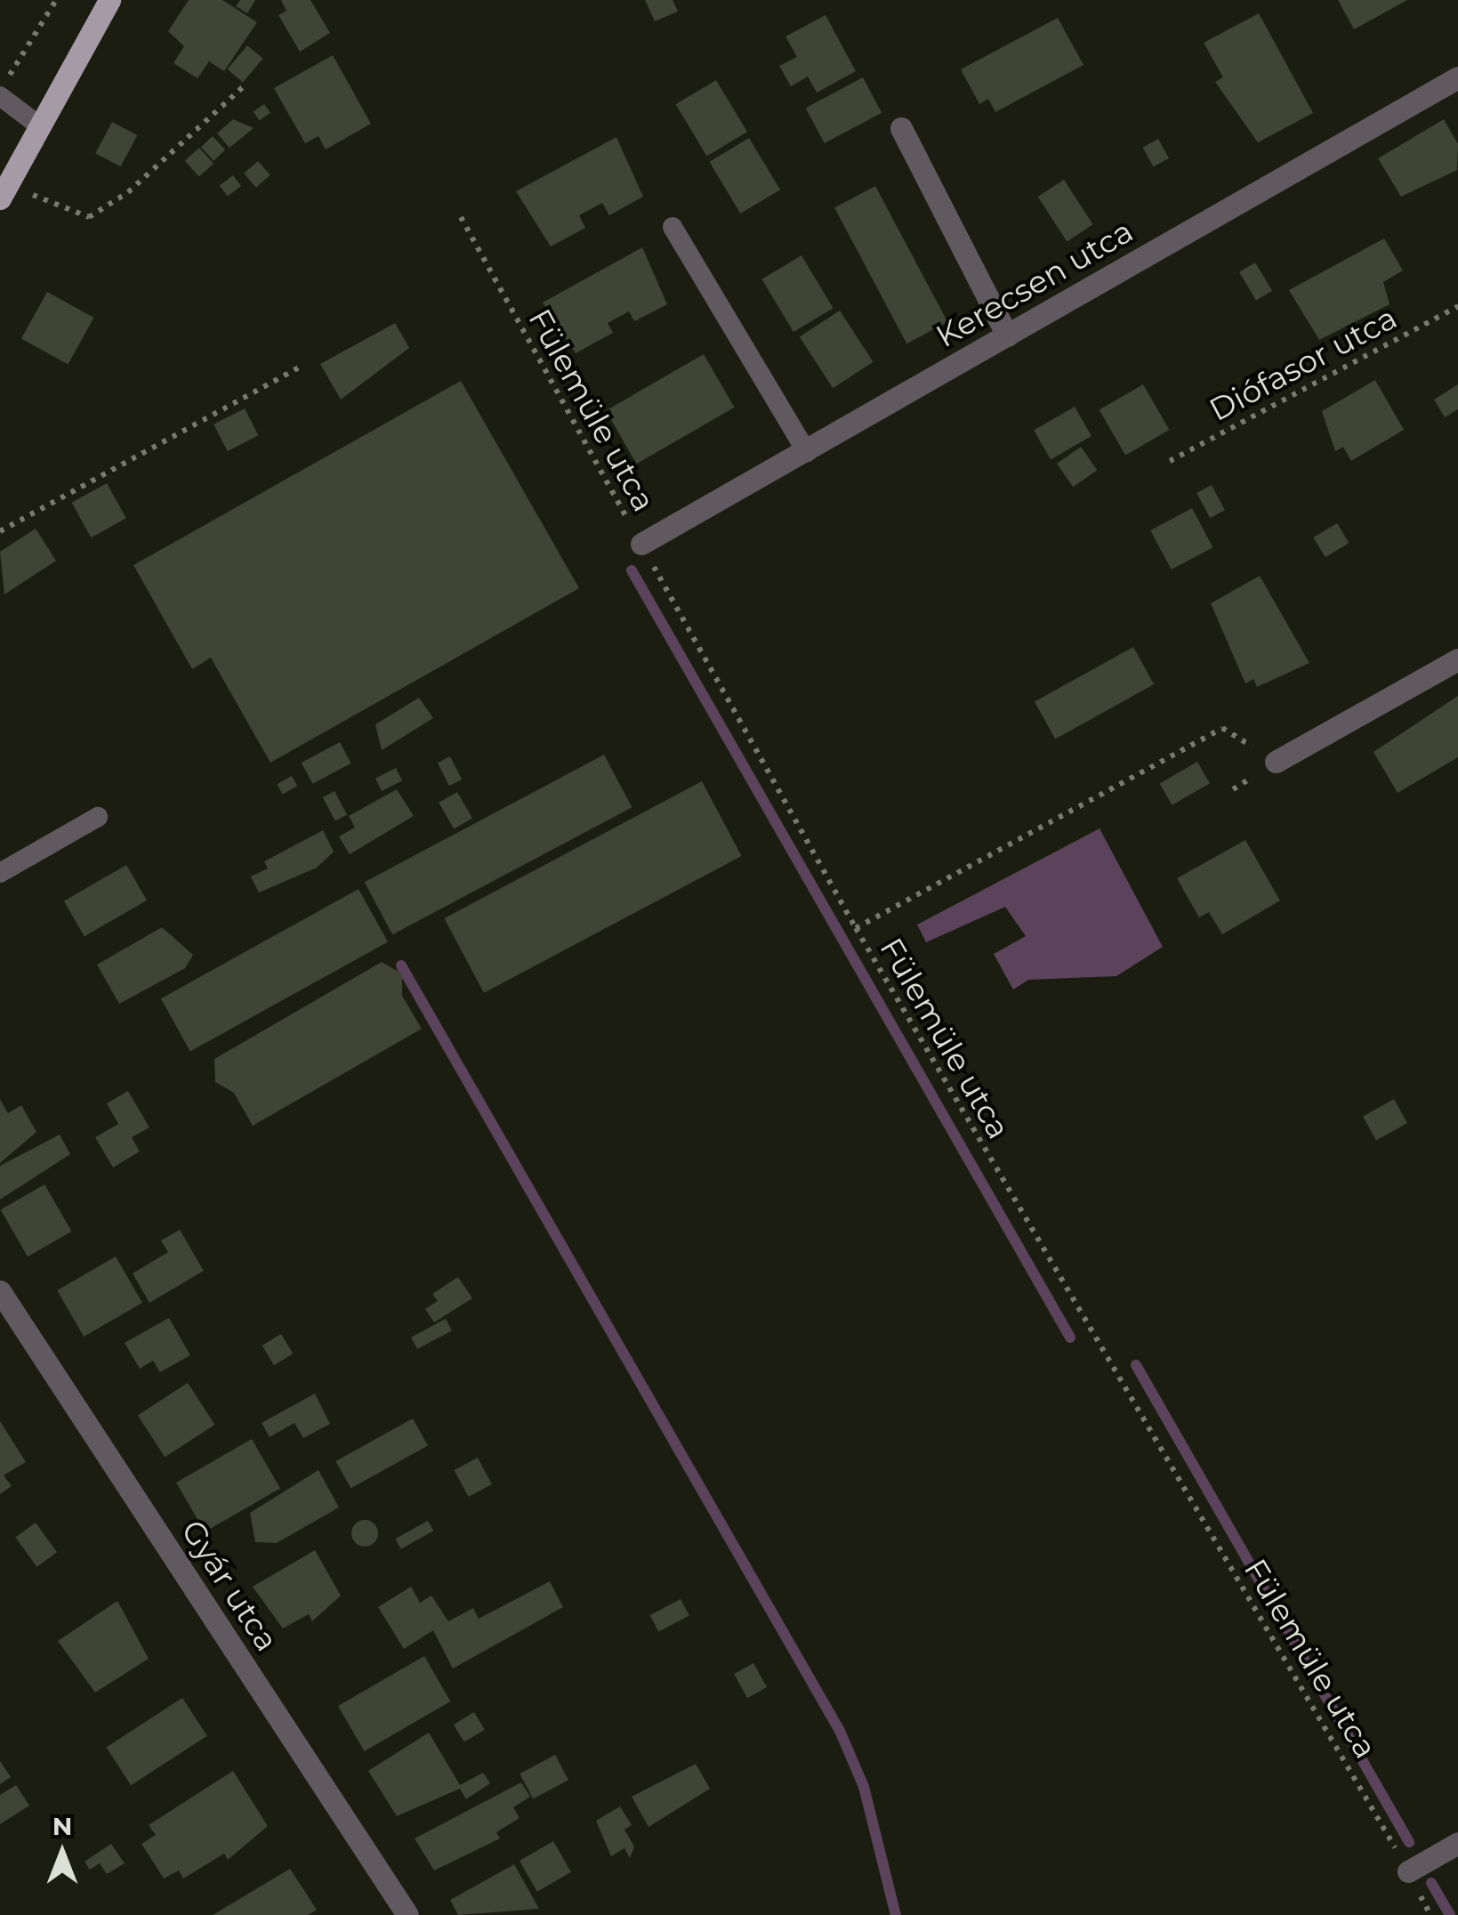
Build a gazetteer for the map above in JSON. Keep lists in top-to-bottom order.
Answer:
{
  "streets": {
    "street": ["Kerecsen utca", "Gyár utca"],
    "path": ["Diófasor utca", "Fülemüle utca"]
  },
  "crossings": [
    ["Kerecsen utca", "Fülemüle utca"]
  ],
  "north": "top"
}
